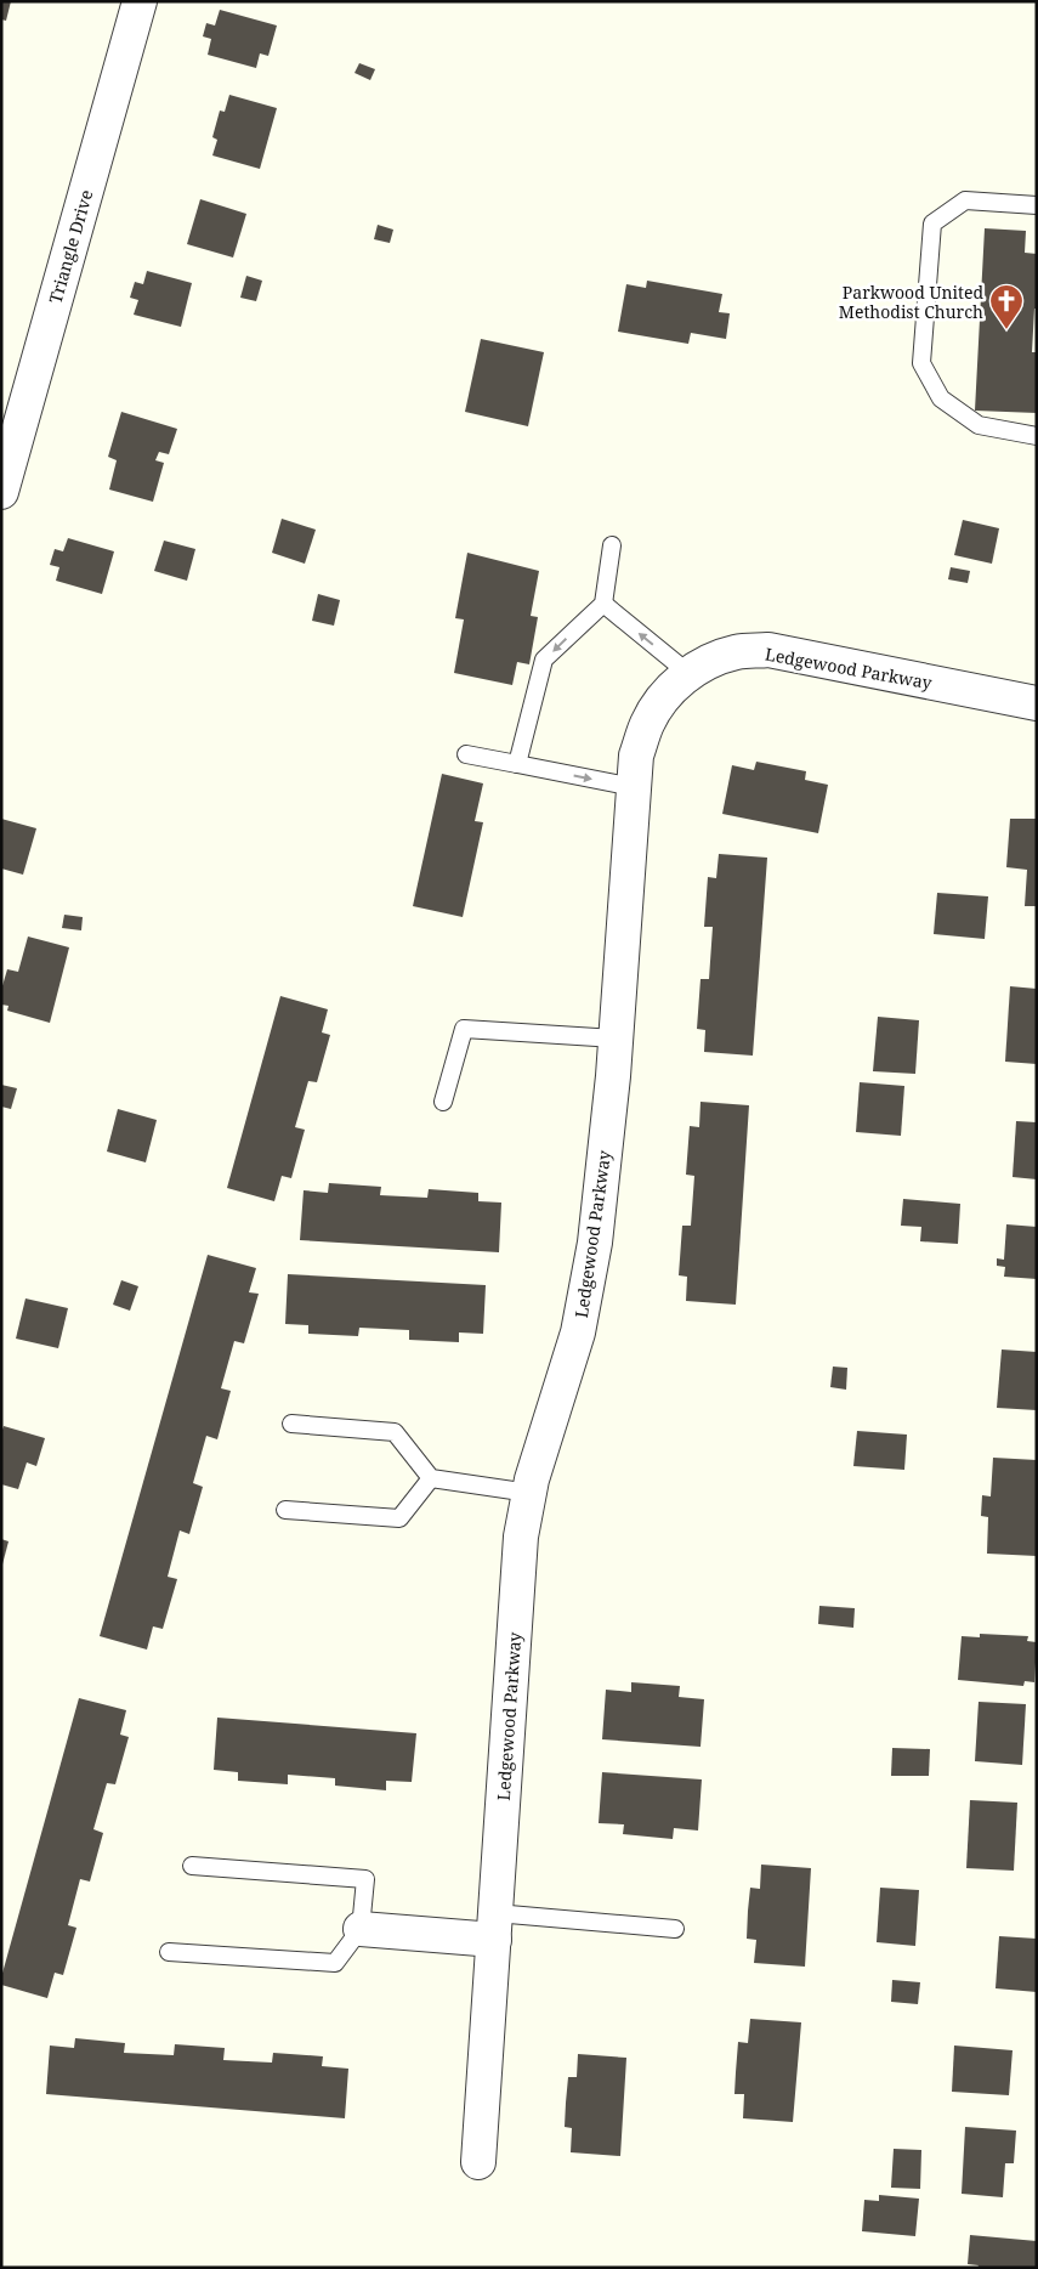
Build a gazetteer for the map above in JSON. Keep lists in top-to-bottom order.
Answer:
{
  "streets": {
    "street": ["Triangle Drive", "Ledgewood Parkway"]
  },
  "places": {
    "church": ["Parkwood United Methodist Church"]
  }
}
